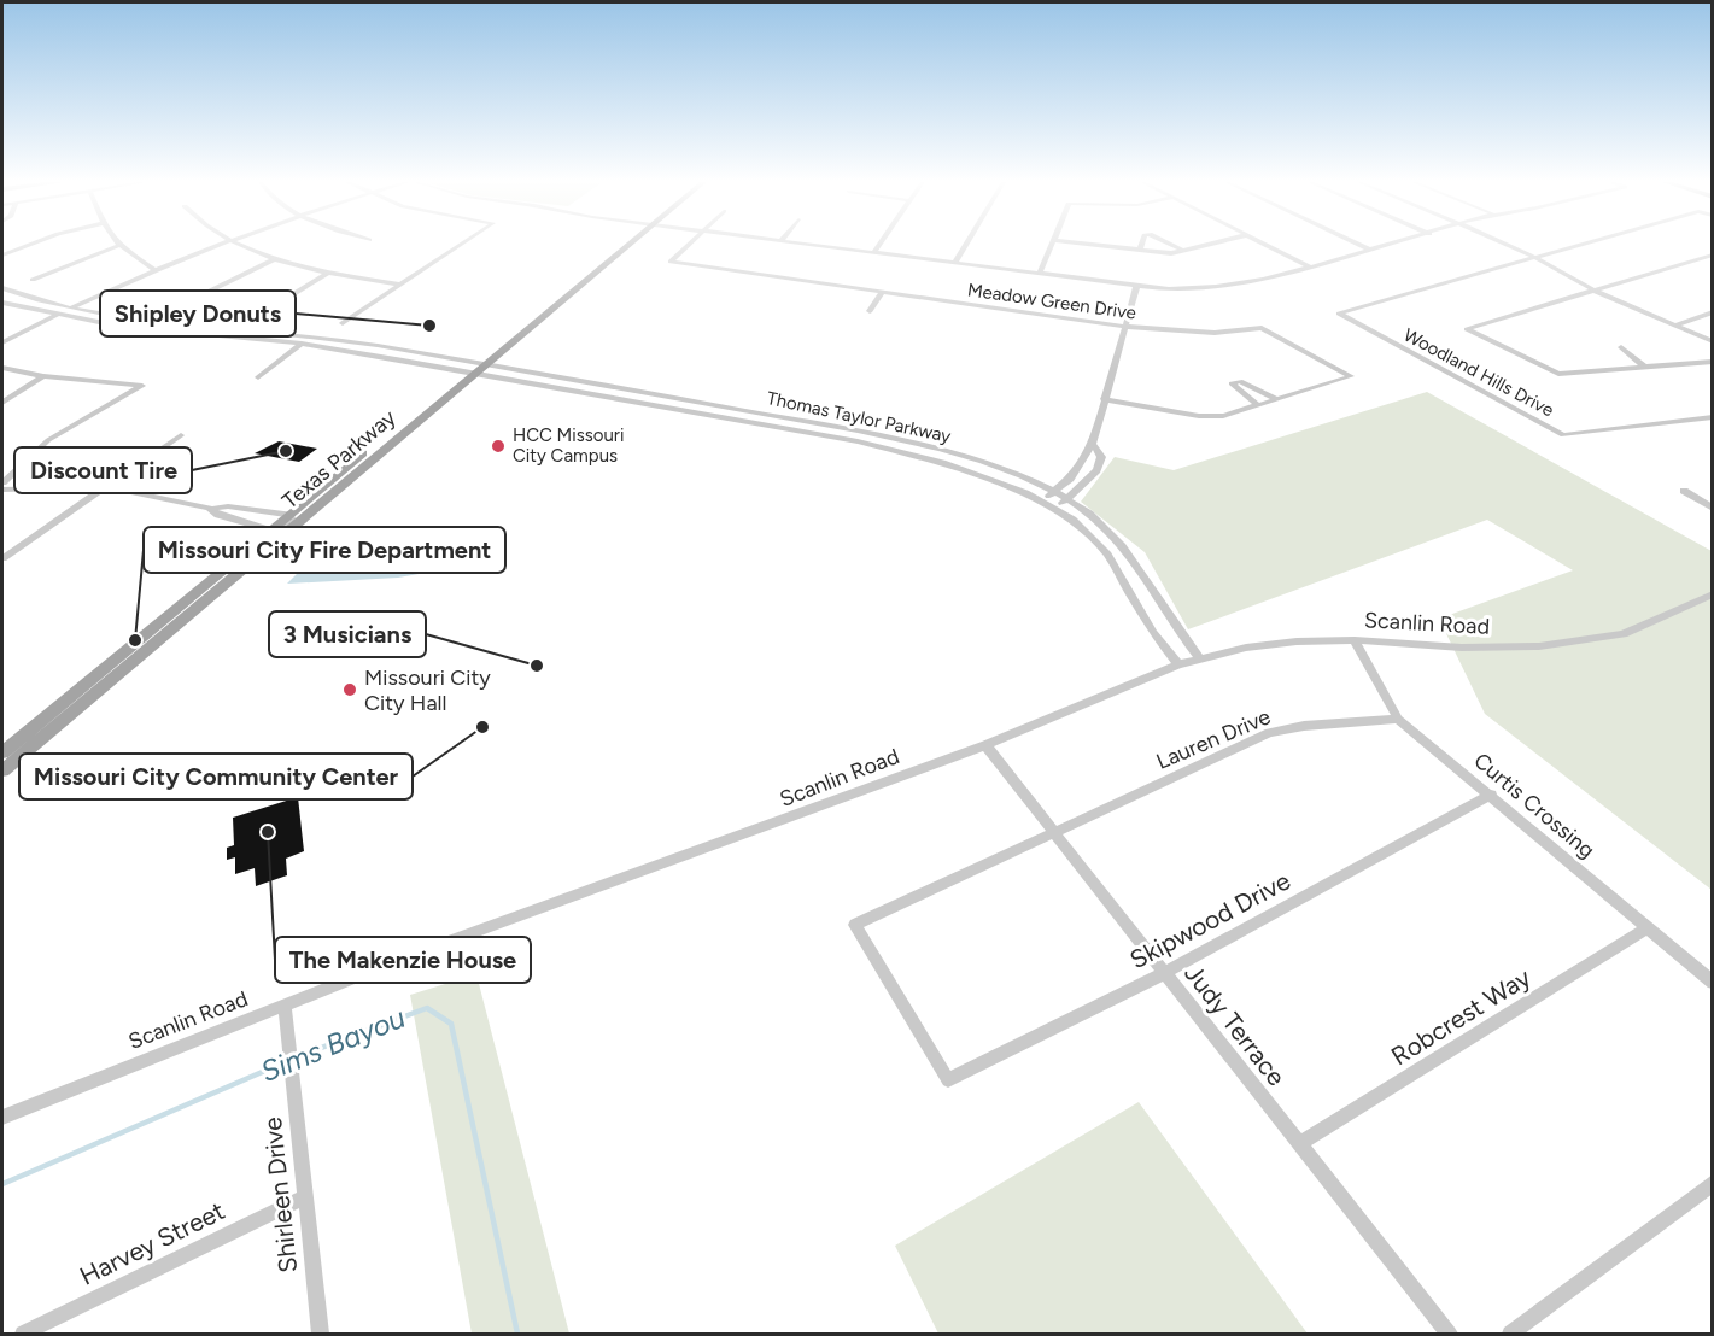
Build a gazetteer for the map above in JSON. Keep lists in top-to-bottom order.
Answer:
{
  "streets": {
    "main road": ["Texas Parkway"],
    "street": [
      "Meadow Green Drive",
      "Woodland Hills Drive",
      "Thomas Taylor Parkway",
      "Scanlin Road",
      "Lauren Drive",
      "Curtis Crossing",
      "Skipwood Drive",
      "Robcrest Way",
      "Judy Terrace",
      "Shirleen Drive",
      "Harvey Street"
    ]
  },
  "crossings": [
    ["Thomas Taylor Parkway", "Texas Parkway"],
    ["Thomas Taylor Parkway", "Scanlin Road"],
    ["Scanlin Road", "Curtis Crossing"],
    ["Scanlin Road", "Judy Terrace"],
    ["Scanlin Road", "Shirleen Drive"],
    ["Lauren Drive", "Curtis Crossing"],
    ["Lauren Drive", "Skipwood Drive"],
    ["Lauren Drive", "Judy Terrace"],
    ["Curtis Crossing", "Skipwood Drive"],
    ["Curtis Crossing", "Robcrest Way"],
    ["Skipwood Drive", "Judy Terrace"],
    ["Robcrest Way", "Judy Terrace"],
    ["Shirleen Drive", "Harvey Street"]
  ],
  "water": ["Sims Bayou"],
  "places": [
    "Shipley Donuts",
    "HCC Missouri City Campus",
    "Discount Tire",
    "Missouri City Fire Department",
    "3 Musicians",
    "Missouri City City Hall",
    "Missouri City Community Center",
    "The Makenzie House"
  ]
}
